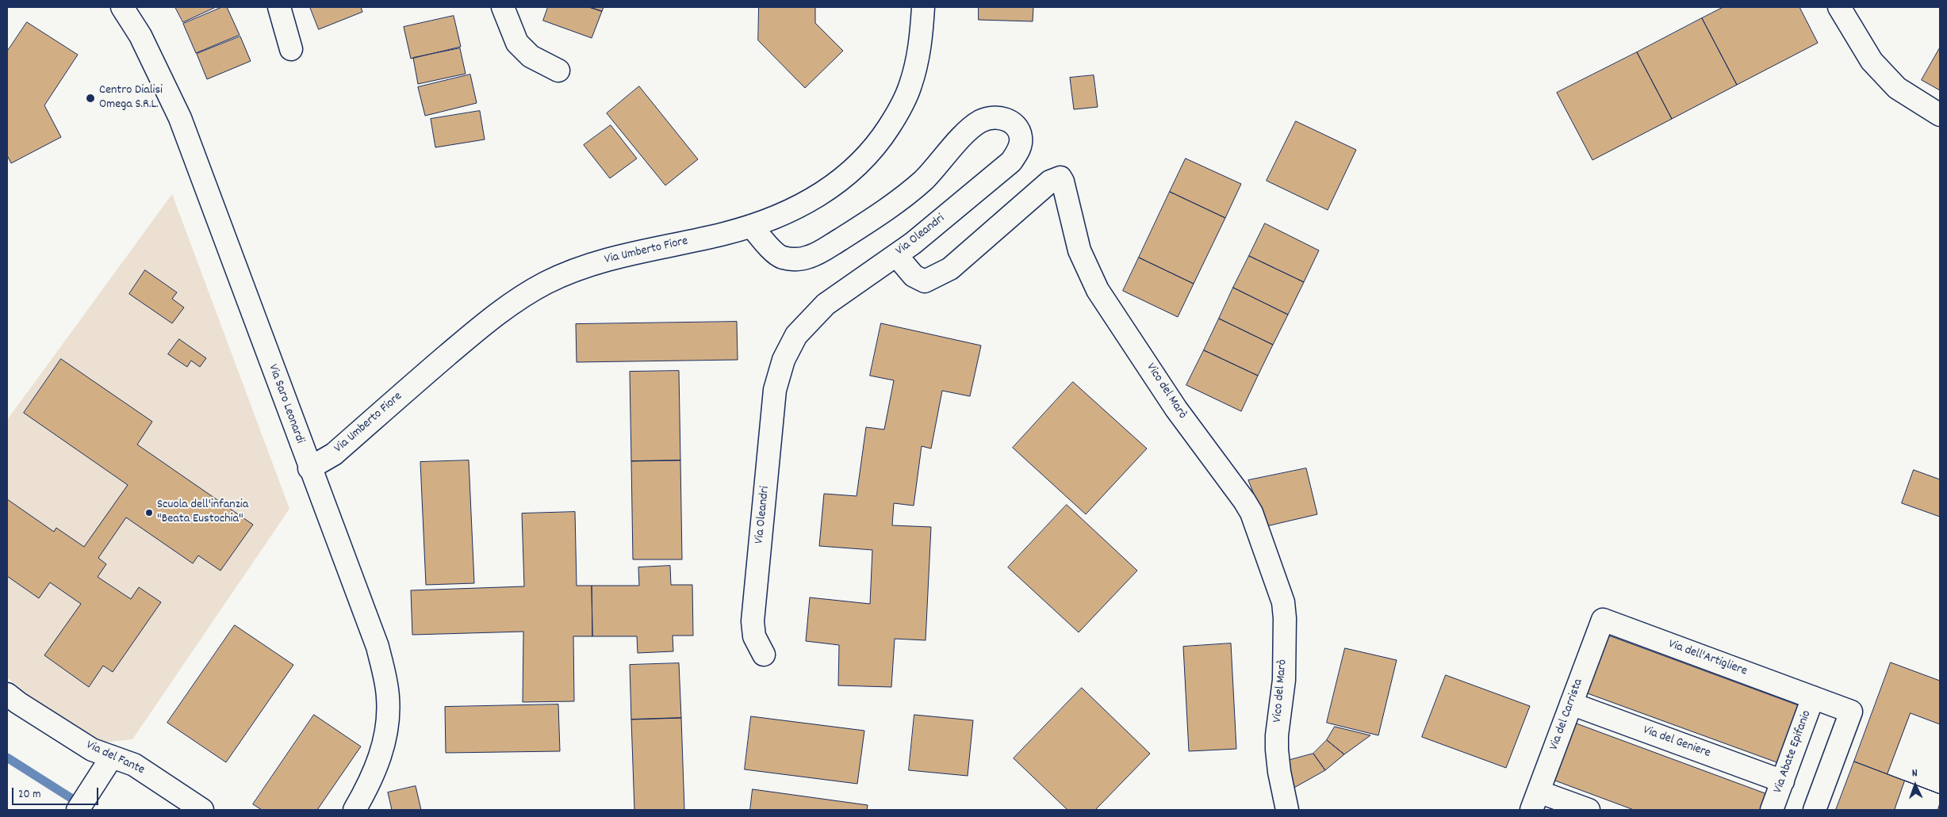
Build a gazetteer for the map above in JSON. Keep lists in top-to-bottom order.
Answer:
{
  "streets": {
    "street": [
      "Via Oleandri",
      "Via Umberto Fiore",
      "Vico del Marò",
      "Via Saro Leonardi",
      "Via dell'Artigliere",
      "Via del Carrista",
      "Via del Geniere",
      "Via Abate Epifanio",
      "Via del Fante"
    ]
  },
  "crossings": [
    ["Via Oleandri", "Via Umberto Fiore"],
    ["Via Oleandri", "Vico del Marò"],
    ["Via Umberto Fiore", "Via Saro Leonardi"],
    ["Via dell'Artigliere", "Via del Carrista"],
    ["Via dell'Artigliere", "Via Abate Epifanio"],
    ["Via del Carrista", "Via del Geniere"],
    ["Via del Geniere", "Via Abate Epifanio"]
  ],
  "places": ["Centro Dialisi Omega S.R.L.", "Scuola dell'infanzia \"Beata Eustochia\""],
  "scale_bar": "20 m",
  "north": "top"
}
